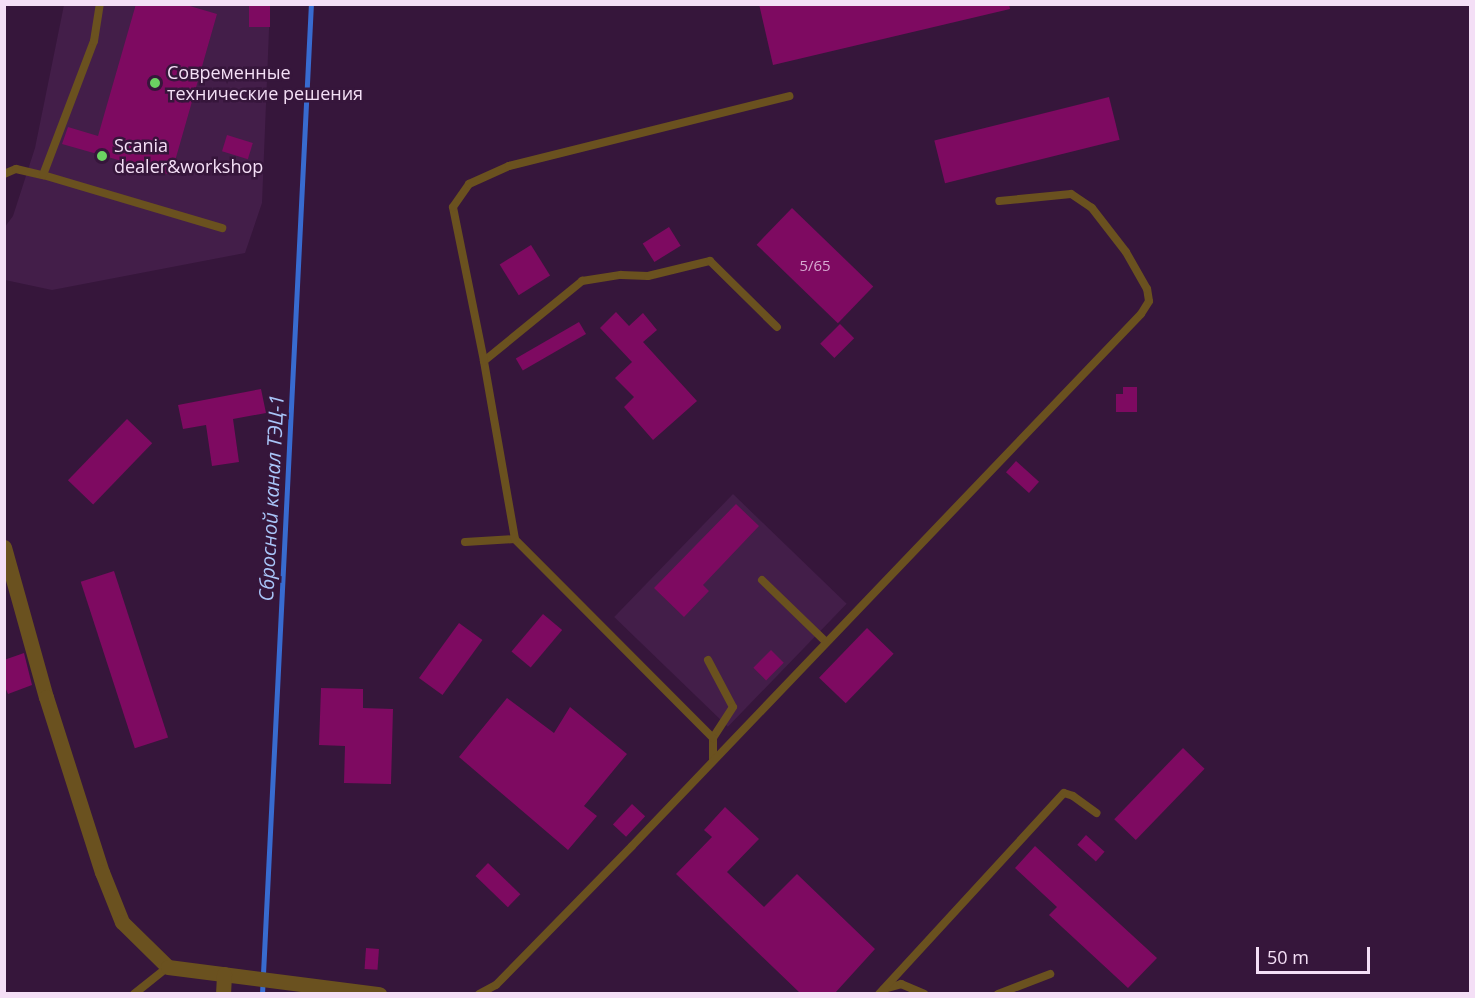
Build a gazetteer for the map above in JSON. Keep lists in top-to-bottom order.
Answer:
{
  "water": ["Сбросной канал ТЭЦ-1"],
  "places": ["Современные технические решения", "Scania dealer&workshop"],
  "house_numbers": ["5/65"],
  "scale_bar": "50 m"
}
